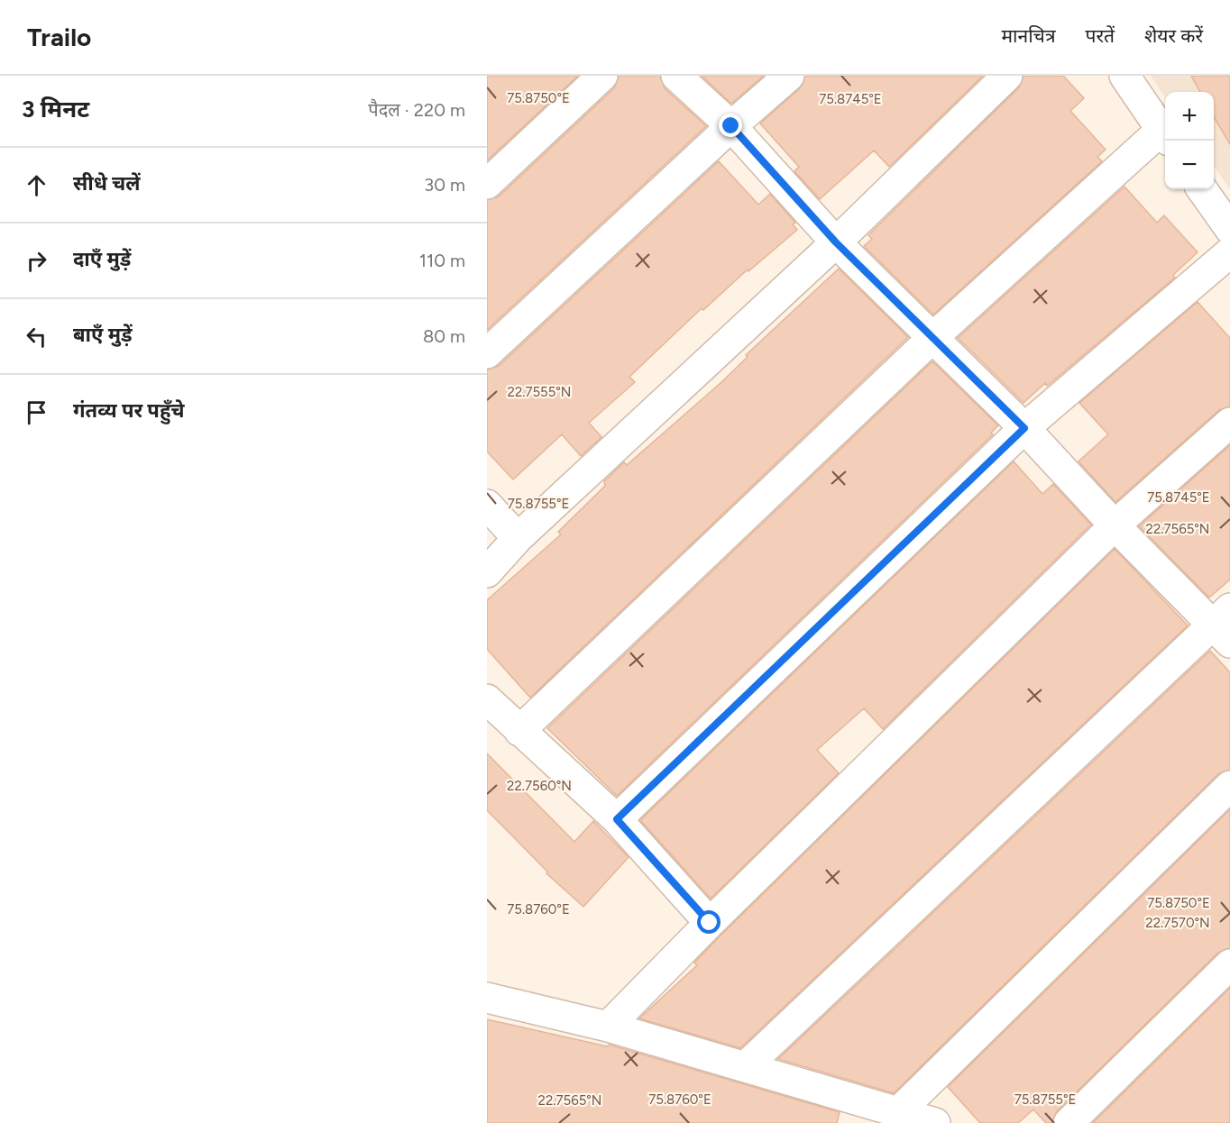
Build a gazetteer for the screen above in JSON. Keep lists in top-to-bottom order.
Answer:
{
  "page": {
    "header": "Trailo",
    "nav": ["मानचित्र", "परतें", "शेयर करें"],
    "heading": ["3 मिनट", "पैदल · 220 m"],
    "map_buttons": ["+", "−"],
    "list": [
      ["सीधे चलें", "30 m"],
      ["दाएँ मुड़ें", "110 m"],
      ["बाएँ मुड़ें", "80 m"],
      "गंतव्य पर पहुँचे"
    ]
  },
  "coordinates": [
    "75.8750°E",
    "75.8745°E",
    "22.7555°N",
    "75.8755°E",
    "22.7565°N",
    "22.7560°N",
    "75.8760°E",
    "22.7570°N"
  ]
}
